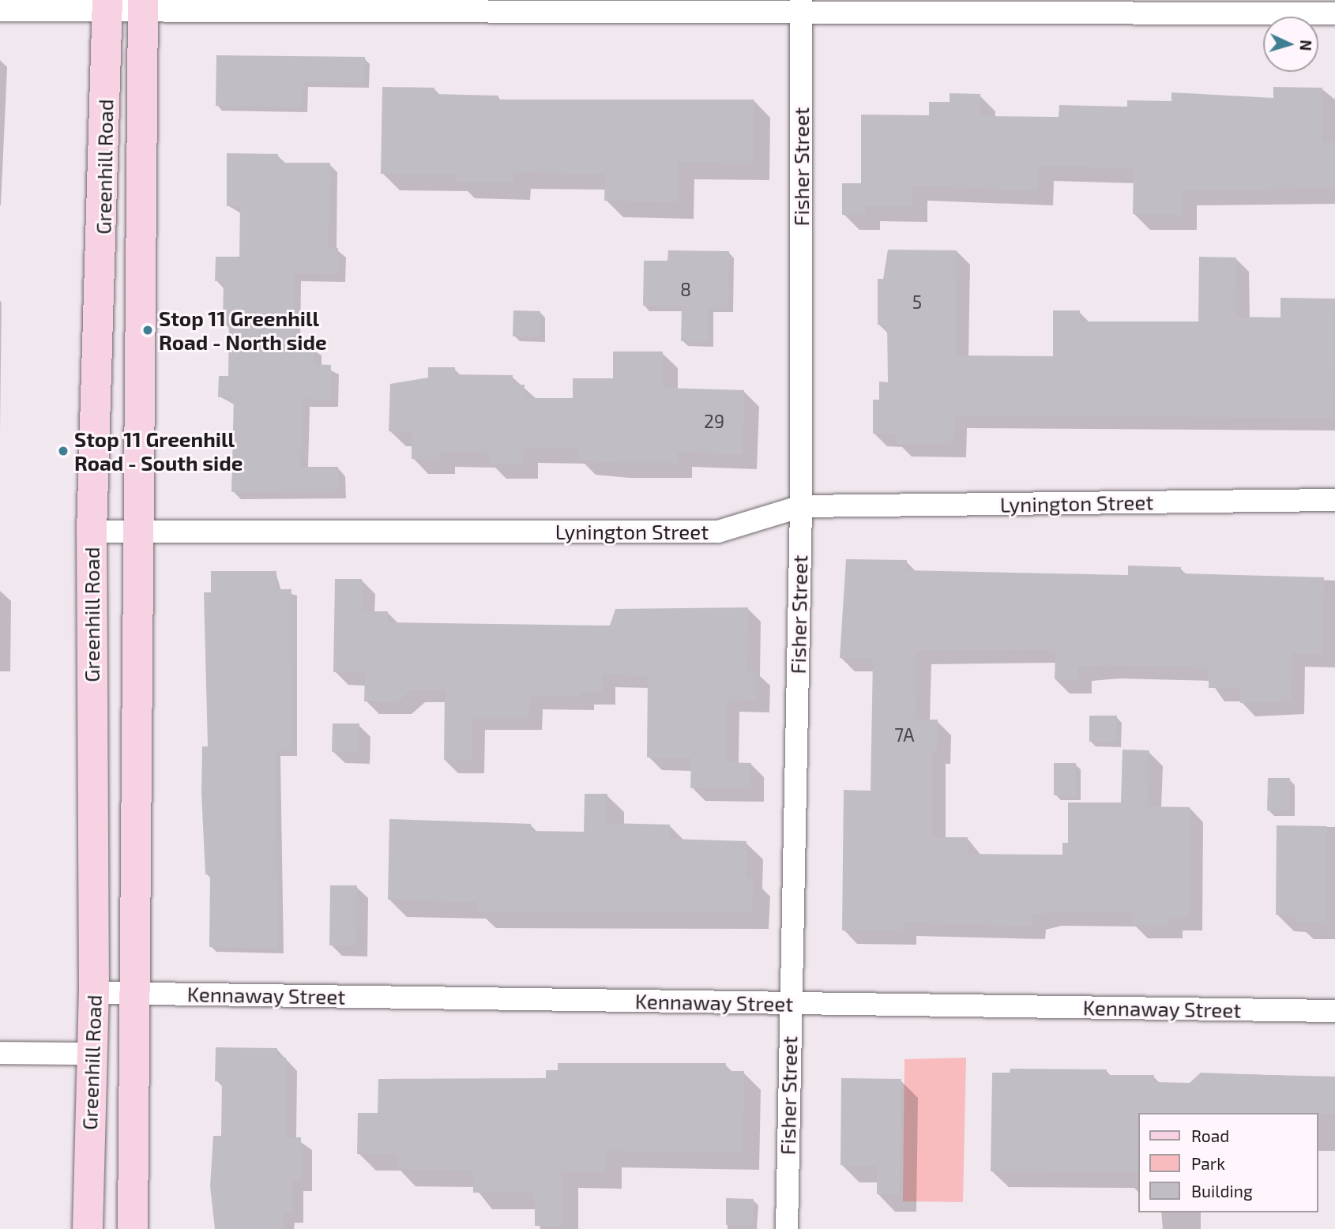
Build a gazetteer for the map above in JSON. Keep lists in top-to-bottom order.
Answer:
{
  "streets": {
    "main road": ["Greenhill Road"],
    "street": ["Fisher Street", "Lynington Street", "Kennaway Street"]
  },
  "crossings": [
    ["Greenhill Road", "Lynington Street"],
    ["Greenhill Road", "Kennaway Street"],
    ["Fisher Street", "Lynington Street"],
    ["Fisher Street", "Kennaway Street"]
  ],
  "places": ["Stop 11 Greenhill Road - North side", "Stop 11 Greenhill Road - South side"],
  "house_numbers": [
    "8",
    "5",
    "29",
    "7A"
  ],
  "legend": ["Road", "Park", "Building"],
  "north": "right"
}
